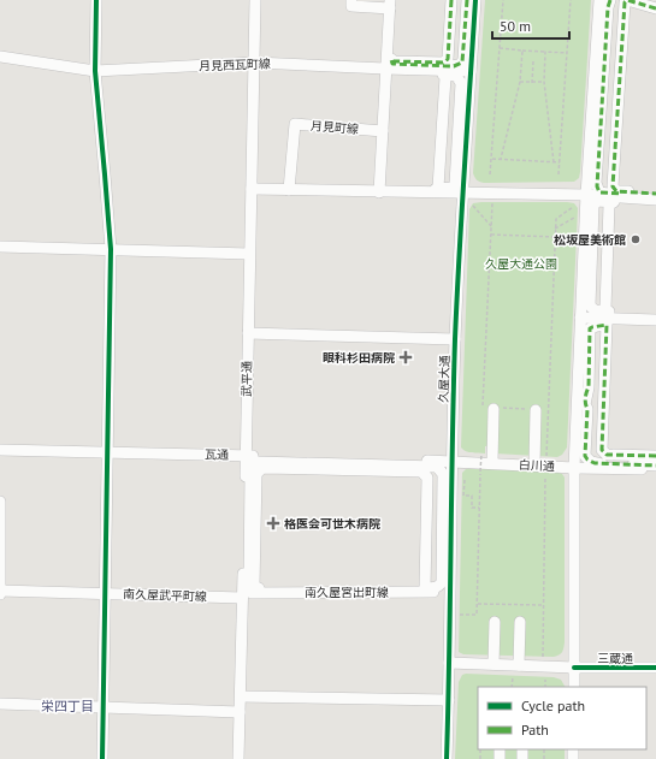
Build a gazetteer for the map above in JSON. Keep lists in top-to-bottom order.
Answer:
{
  "streets": {
    "street": [
      "月見西瓦町線",
      "月見町線",
      "武平通",
      "久屋大通",
      "瓦通",
      "白川通",
      "南久屋宮出町線",
      "南久屋武平町線",
      "三蔵通"
    ]
  },
  "crossings": [
    ["月見西瓦町線", "武平通"],
    ["月見西瓦町線", "久屋大通"],
    ["武平通", "瓦通"],
    ["武平通", "南久屋宮出町線"],
    ["武平通", "南久屋武平町線"],
    ["久屋大通", "白川通"],
    ["久屋大通", "南久屋宮出町線"],
    ["久屋大通", "三蔵通"],
    ["瓦通", "白川通"],
    ["南久屋宮出町線", "南久屋武平町線"]
  ],
  "districts": ["栄四丁目"],
  "parks": ["久屋大通公園"],
  "places": {
    "other": ["松坂屋美術館"],
    "health": ["眼科杉田病院", "格医会可世木病院"]
  },
  "legend": ["Cycle path", "Path"],
  "scale_bar": "50 m"
}
